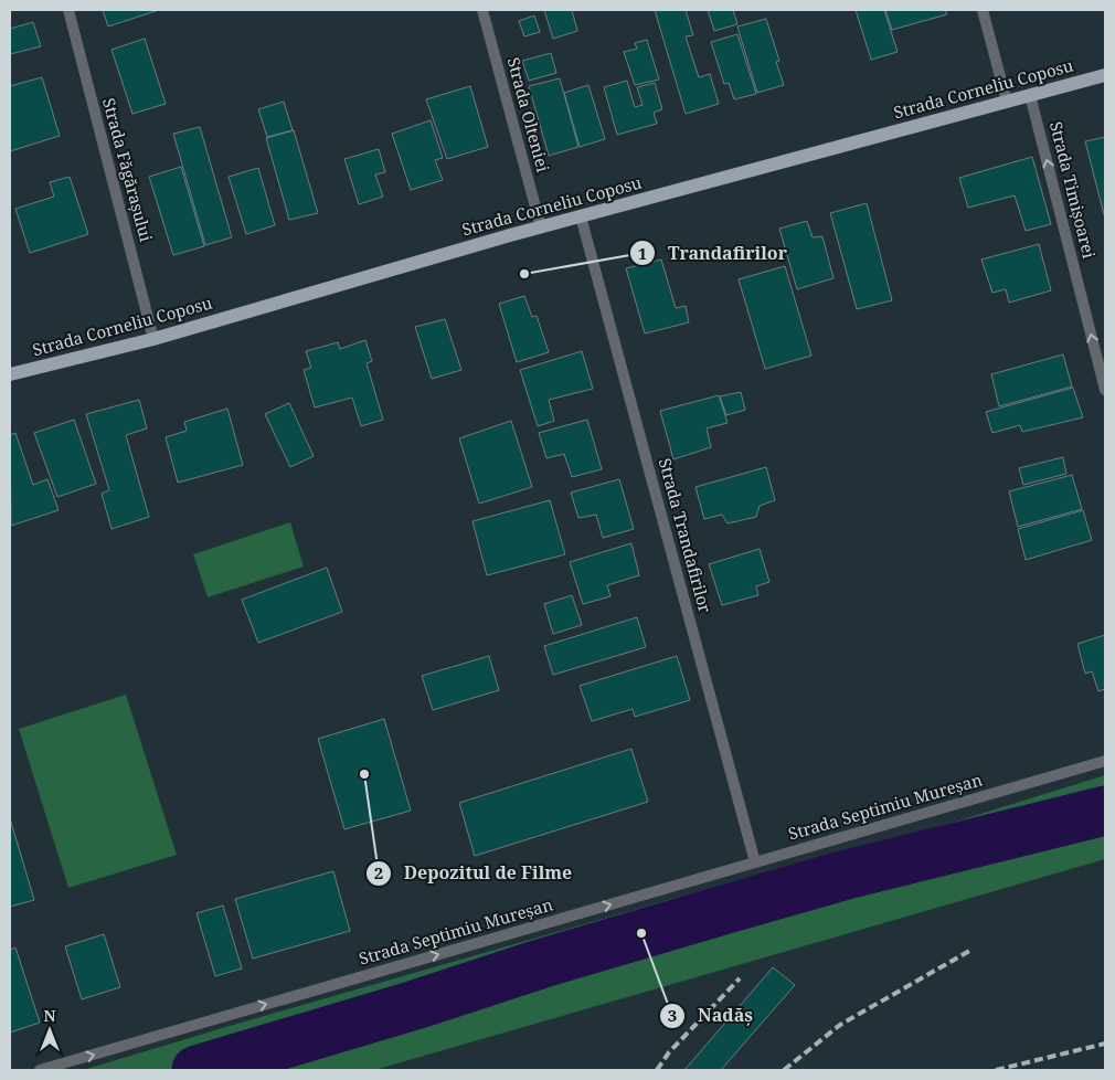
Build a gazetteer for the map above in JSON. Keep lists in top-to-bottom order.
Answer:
{
  "streets": {
    "main road": ["Strada Corneliu Coposu"],
    "street": [
      "Strada Olteniei",
      "Strada Făgărașului",
      "Strada Timișoarei",
      "Strada Trandafirilor",
      "Strada Septimiu Mureșan"
    ]
  },
  "crossings": [
    ["Strada Corneliu Coposu", "Strada Olteniei"],
    ["Strada Corneliu Coposu", "Strada Făgărașului"],
    ["Strada Corneliu Coposu", "Strada Timișoarei"],
    ["Strada Corneliu Coposu", "Strada Trandafirilor"],
    ["Strada Trandafirilor", "Strada Septimiu Mureșan"]
  ],
  "one_way": ["Strada Timișoarei", "Strada Septimiu Mureșan"],
  "places": ["Trandafirilor", "Depozitul de Filme", "Nadăș"],
  "north": "top"
}
